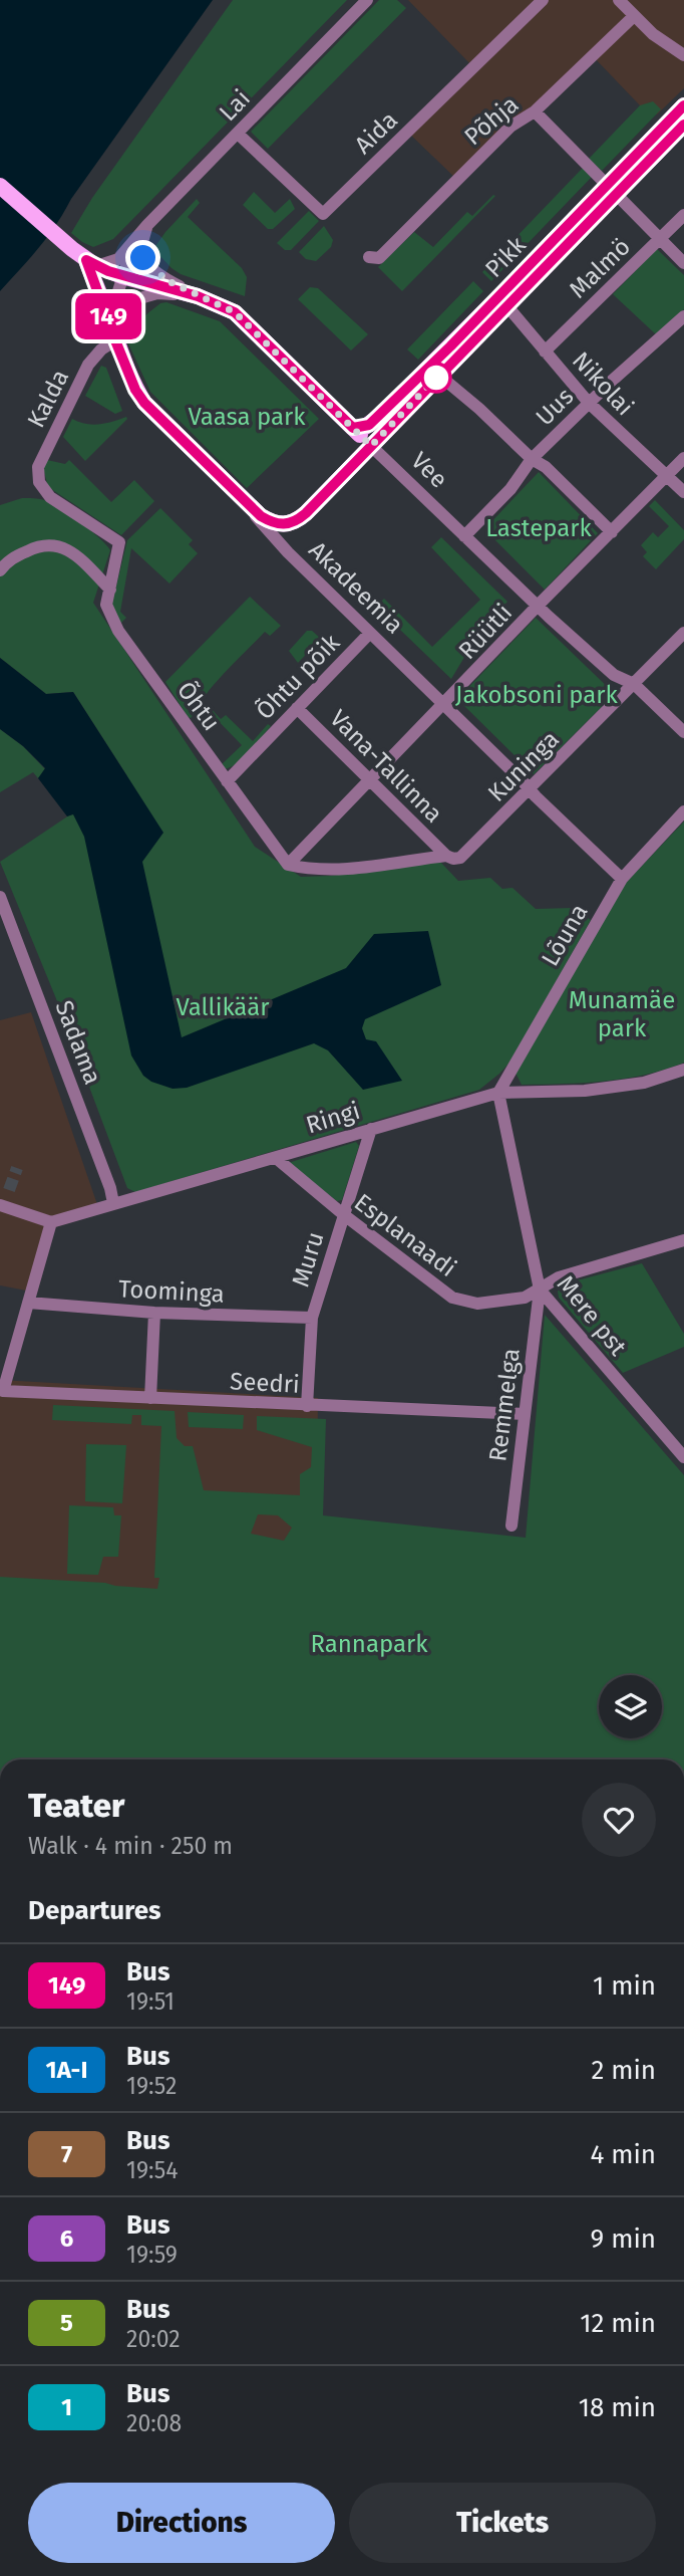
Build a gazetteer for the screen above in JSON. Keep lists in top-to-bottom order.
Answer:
{
  "streets": {
    "main road": ["Pikk", "Vee", "Akadeemia"],
    "street": [
      "Lai",
      "Põhja",
      "Aida",
      "Malmö",
      "Nikolai",
      "Kalda",
      "Uus",
      "Rüütli",
      "Õhtu põik",
      "Õhtu",
      "Vana-Tallinna",
      "Kuninga",
      "Lõuna",
      "Sadama",
      "Ringi",
      "Esplanaadi",
      "Muru",
      "Toominga",
      "Mere pst",
      "Seedri",
      "Remmelga"
    ]
  },
  "crossings": [
    ["Lai", "Aida"],
    ["Lai", "Vee"],
    ["Lai", "Akadeemia"],
    ["Pikk", "Nikolai"],
    ["Pikk", "Vee"],
    ["Pikk", "Akadeemia"],
    ["Malmö", "Nikolai"],
    ["Nikolai", "Uus"],
    ["Nikolai", "Rüütli"],
    ["Kalda", "Akadeemia"],
    ["Kalda", "Õhtu"],
    ["Uus", "Vee"],
    ["Vee", "Akadeemia"],
    ["Vee", "Rüütli"],
    ["Vee", "Kuninga"],
    ["Akadeemia", "Rüütli"],
    ["Akadeemia", "Õhtu põik"],
    ["Akadeemia", "Kuninga"],
    ["Akadeemia", "Lõuna"],
    ["Rüütli", "Õhtu"],
    ["Rüütli", "Vana-Tallinna"],
    ["Õhtu põik", "Õhtu"],
    ["Õhtu põik", "Vana-Tallinna"],
    ["Vana-Tallinna", "Kuninga"],
    ["Lõuna", "Ringi"],
    ["Lõuna", "Mere pst"],
    ["Sadama", "Ringi"],
    ["Ringi", "Esplanaadi"],
    ["Ringi", "Muru"],
    ["Ringi", "Mere pst"],
    ["Esplanaadi", "Muru"],
    ["Esplanaadi", "Mere pst"],
    ["Esplanaadi", "Remmelga"],
    ["Muru", "Toominga"],
    ["Muru", "Seedri"],
    ["Toominga", "Seedri"],
    ["Mere pst", "Remmelga"],
    ["Seedri", "Remmelga"]
  ],
  "parks": [
    "Vaasa park",
    "Lastepark",
    "Jakobsoni park",
    "Munamäe park",
    "Vallikäär",
    "Rannapark"
  ],
  "lines": ["bus line 149"],
  "page": {
    "on_map": "149",
    "heading": [
      ["Teater", "Walk · 4 min · 250 m"],
      "Departures"
    ],
    "list": [
      {
        "mark": "149",
        "name": "Bus",
        "note": "19:51",
        "value": "1 min"
      },
      {
        "mark": "1A-I",
        "name": "Bus",
        "note": "19:52",
        "value": "2 min"
      },
      {
        "mark": "7",
        "name": "Bus",
        "note": "19:54",
        "value": "4 min"
      },
      {
        "mark": "6",
        "name": "Bus",
        "note": "19:59",
        "value": "9 min"
      },
      {
        "mark": "5",
        "name": "Bus",
        "note": "20:02",
        "value": "12 min"
      },
      {
        "mark": "1",
        "name": "Bus",
        "note": "20:08",
        "value": "18 min"
      }
    ],
    "buttons": ["Directions", "Tickets"]
  }
}
